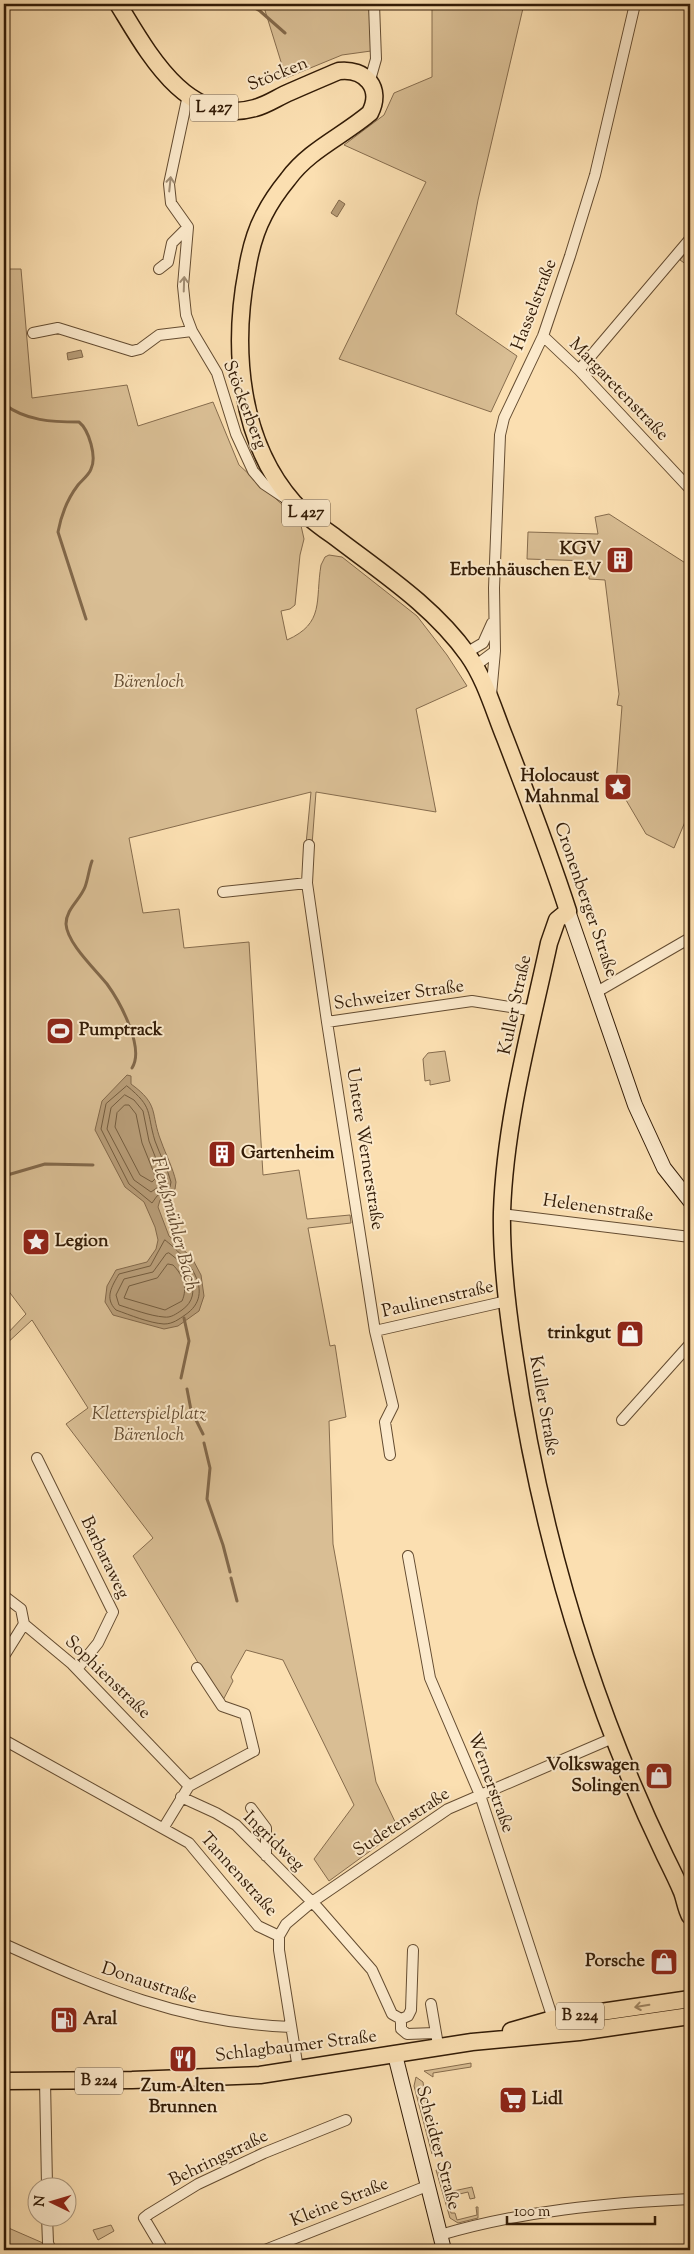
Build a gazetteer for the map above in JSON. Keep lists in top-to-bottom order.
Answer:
{
  "streets": {
    "main road": [
      "Stöcken",
      "L 427",
      "Cronenberger Straße",
      "Kuller Straße",
      "B 224",
      "Schlagbaumer Straße",
      "Scheidter Straße"
    ],
    "street": [
      "Hasselstraße",
      "Margaretenstraße",
      "Stöckerberg",
      "Schweizer Straße",
      "Untere Wernerstraße",
      "Helenenstraße",
      "Paulinenstraße",
      "Barbaraweg",
      "Sophienstraße",
      "Wernerstraße",
      "Sudetenstraße",
      "Ingridweg",
      "Tannenstraße",
      "Donaustraße",
      "Behringstraße",
      "Kleine Straße"
    ]
  },
  "crossings": [
    ["Stöcken", "Cronenberger Straße"],
    ["Hasselstraße", "Margaretenstraße"],
    ["Hasselstraße", "Cronenberger Straße"],
    ["Stöckerberg", "Cronenberger Straße"],
    ["Cronenberger Straße", "Kuller Straße"],
    ["Schweizer Straße", "Kuller Straße"],
    ["Schweizer Straße", "Untere Wernerstraße"],
    ["Kuller Straße", "Helenenstraße"],
    ["Kuller Straße", "Paulinenstraße"],
    ["Kuller Straße", "Sudetenstraße"],
    ["Untere Wernerstraße", "Paulinenstraße"],
    ["Barbaraweg", "Sophienstraße"],
    ["Wernerstraße", "Sudetenstraße"],
    ["Wernerstraße", "Schlagbaumer Straße"],
    ["Sudetenstraße", "Ingridweg"],
    ["Sudetenstraße", "Tannenstraße"],
    ["Ingridweg", "Schlagbaumer Straße"],
    ["Tannenstraße", "Donaustraße"],
    ["Tannenstraße", "Schlagbaumer Straße"],
    ["Schlagbaumer Straße", "Scheidter Straße"],
    ["Scheidter Straße", "Kleine Straße"]
  ],
  "water": ["Fleußmühler Bach"],
  "parks": ["Bärenloch", "Kletterspielplatz Bärenloch"],
  "places": {
    "building": ["KGV Erbenhäuschen E.V", "Gartenheim"],
    "place": ["Holocaust Mahnmal", "Legion"],
    "sports": ["Pumptrack"],
    "shop": ["trinkgut", "Volkswagen Solingen", "Porsche"],
    "fuel station": ["Aral"],
    "restaurant": ["Zum Alten Brunnen"],
    "supermarket": ["Lidl"]
  },
  "scale_bar": "100 m",
  "north": "left"
}
